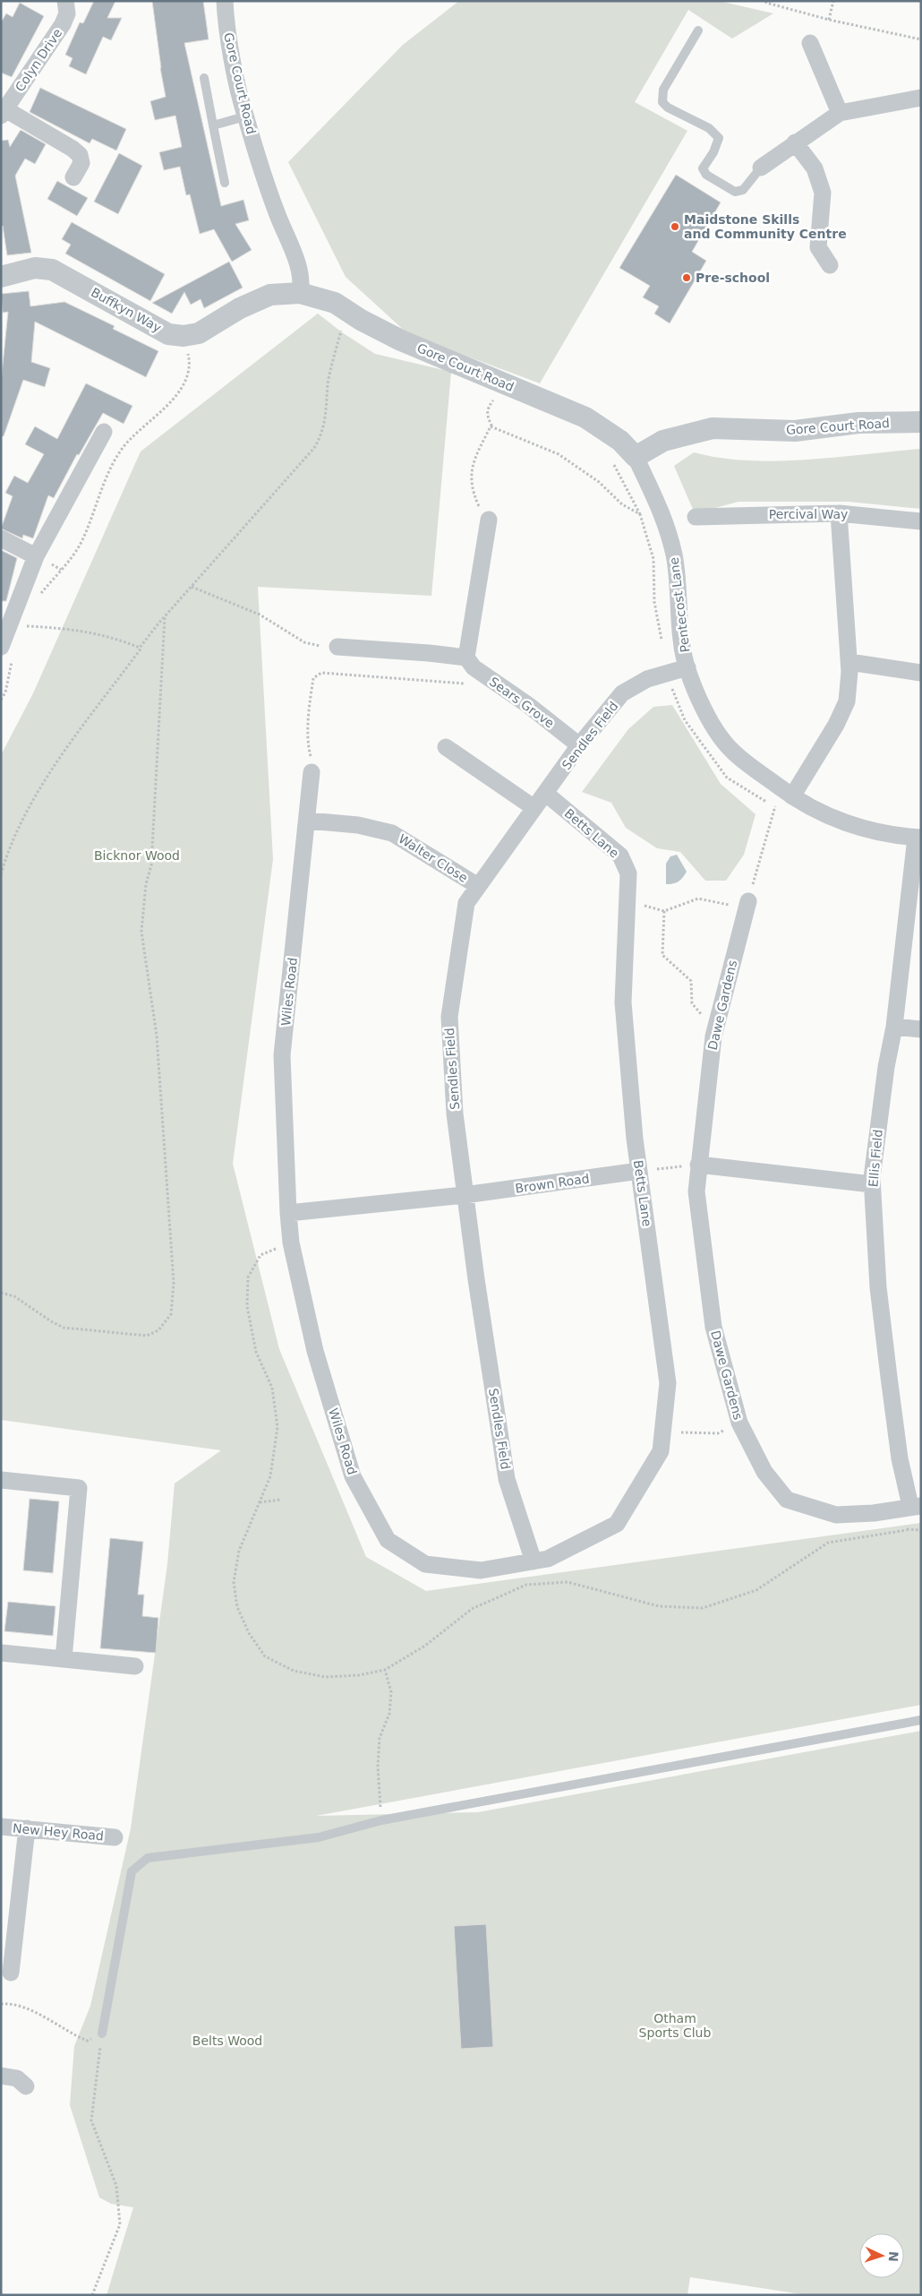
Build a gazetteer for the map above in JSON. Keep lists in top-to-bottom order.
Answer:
{
  "streets": {
    "street": [
      "Colyn Drive",
      "Gore Court Road",
      "Buffkyn Way",
      "Percival Way",
      "Pentecost Lane",
      "Sears Grove",
      "Sendles Field",
      "Betts Lane",
      "Walter Close",
      "Wiles Road",
      "Dawe Gardens",
      "Ellis Field",
      "Brown Road",
      "New Hey Road"
    ]
  },
  "crossings": [
    ["Gore Court Road", "Pentecost Lane"],
    ["Pentecost Lane", "Sendles Field"],
    ["Pentecost Lane", "Ellis Field"],
    ["Sears Grove", "Sendles Field"],
    ["Sendles Field", "Betts Lane"],
    ["Sendles Field", "Walter Close"],
    ["Sendles Field", "Wiles Road"],
    ["Sendles Field", "Brown Road"],
    ["Betts Lane", "Wiles Road"],
    ["Betts Lane", "Brown Road"],
    ["Walter Close", "Wiles Road"],
    ["Dawe Gardens", "Ellis Field"]
  ],
  "parks": ["Bicknor Wood", "Otham Sports Club", "Belts Wood"],
  "places": ["Maidstone Skills and Community Centre", "Pre-school"],
  "north": "right"
}
